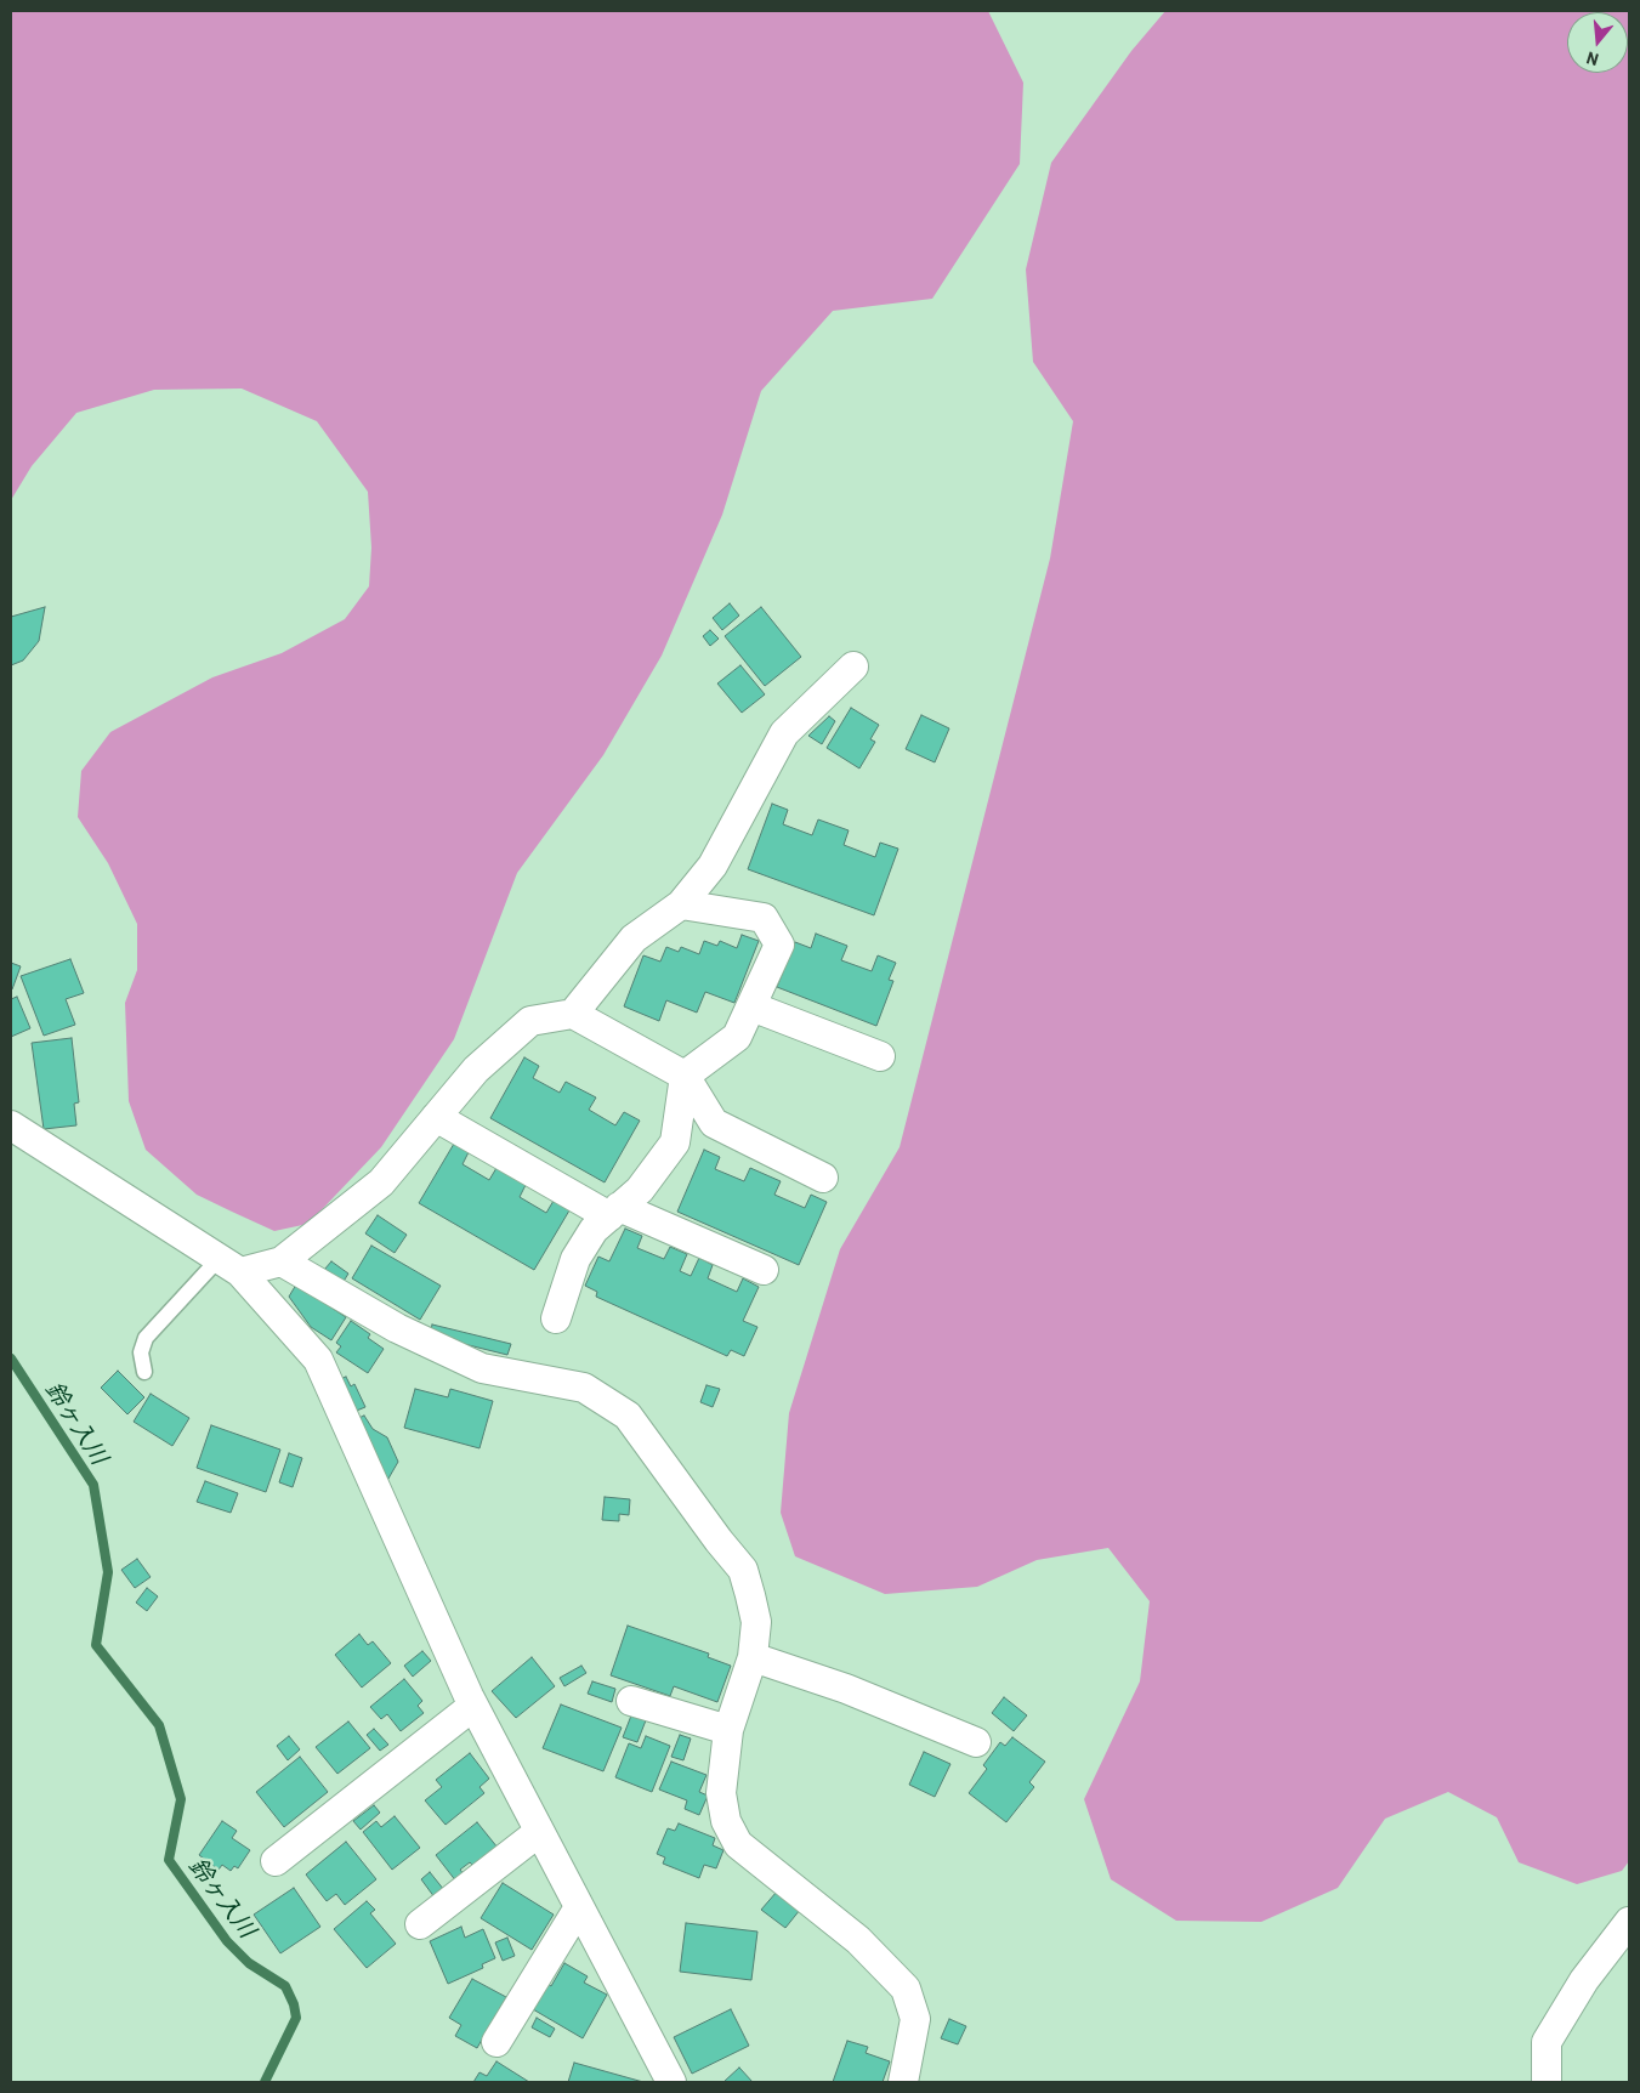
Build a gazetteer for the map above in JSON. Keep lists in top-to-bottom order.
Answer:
{
  "water": ["鈴ヶ入川"],
  "north": "bottom"
}
